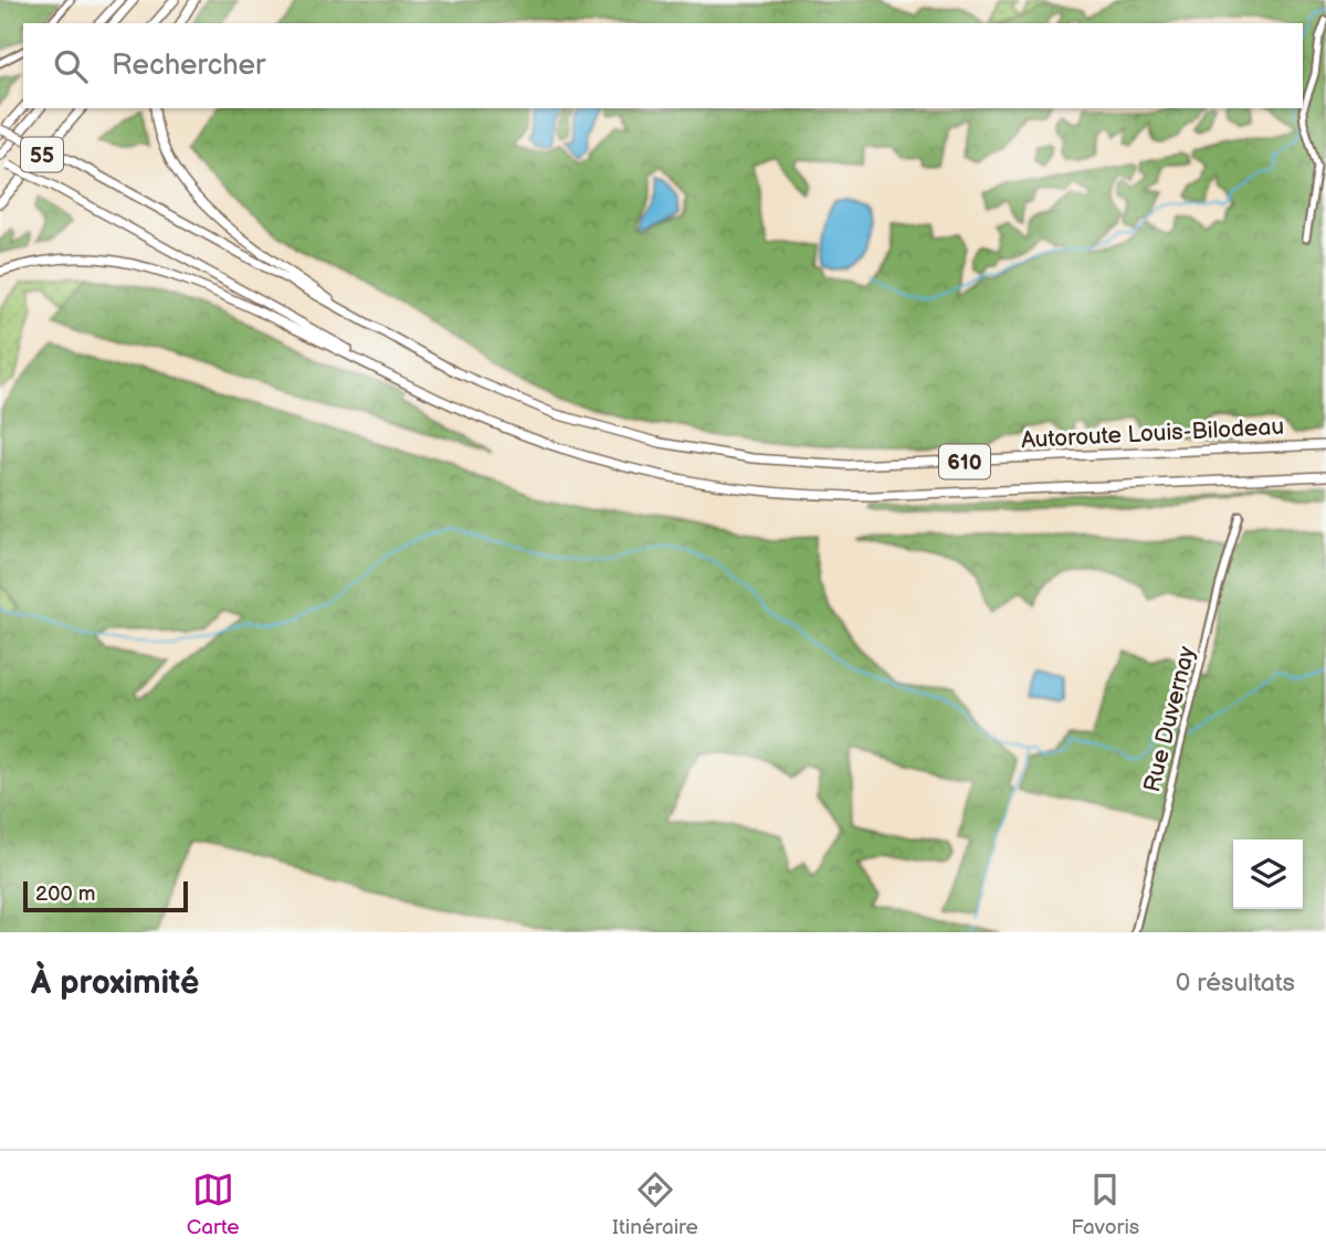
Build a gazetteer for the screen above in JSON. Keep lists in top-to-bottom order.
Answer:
{
  "streets": {
    "highway": ["55", "Autoroute Louis-Bilodeau", "610"],
    "street": ["Rue Duvernay"]
  },
  "scale_bar": "200 m",
  "page": {
    "search": "Rechercher",
    "scale": "200 m",
    "heading": ["À proximité", "0 résultats"],
    "nav": ["Carte", "Itinéraire", "Favoris"]
  }
}
